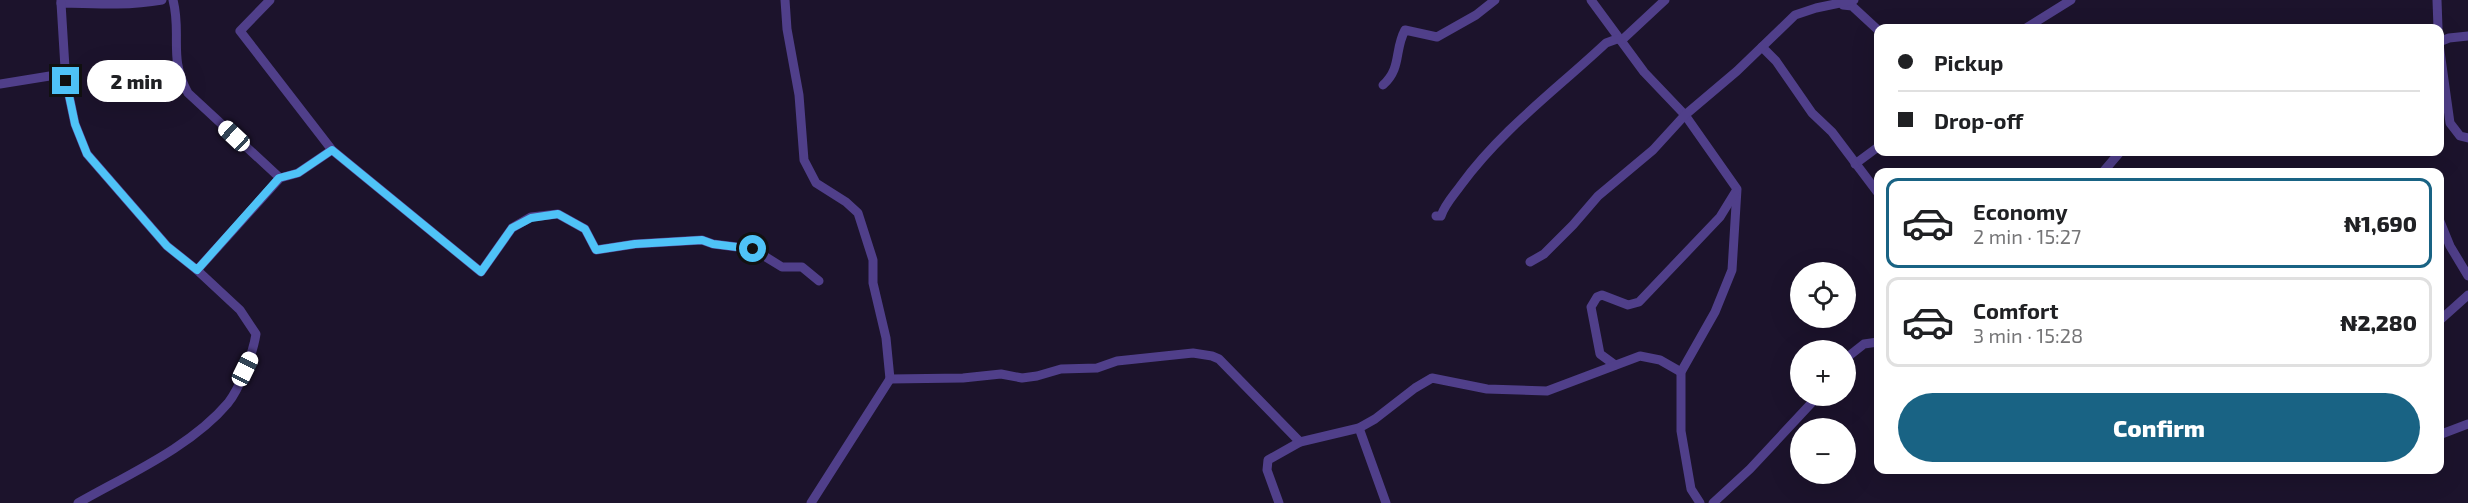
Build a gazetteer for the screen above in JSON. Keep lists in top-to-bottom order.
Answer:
{
  "page": {
    "banner": ["Pickup", "Drop-off"],
    "bubble": "2 min",
    "list": [
      {
        "name": "Economy",
        "note": "2 min · 15:27",
        "value": "₦1,690"
      },
      {
        "name": "Comfort",
        "note": "3 min · 15:28",
        "value": "₦2,280"
      }
    ],
    "map_buttons": ["+", "−"],
    "buttons": "Confirm"
  }
}
